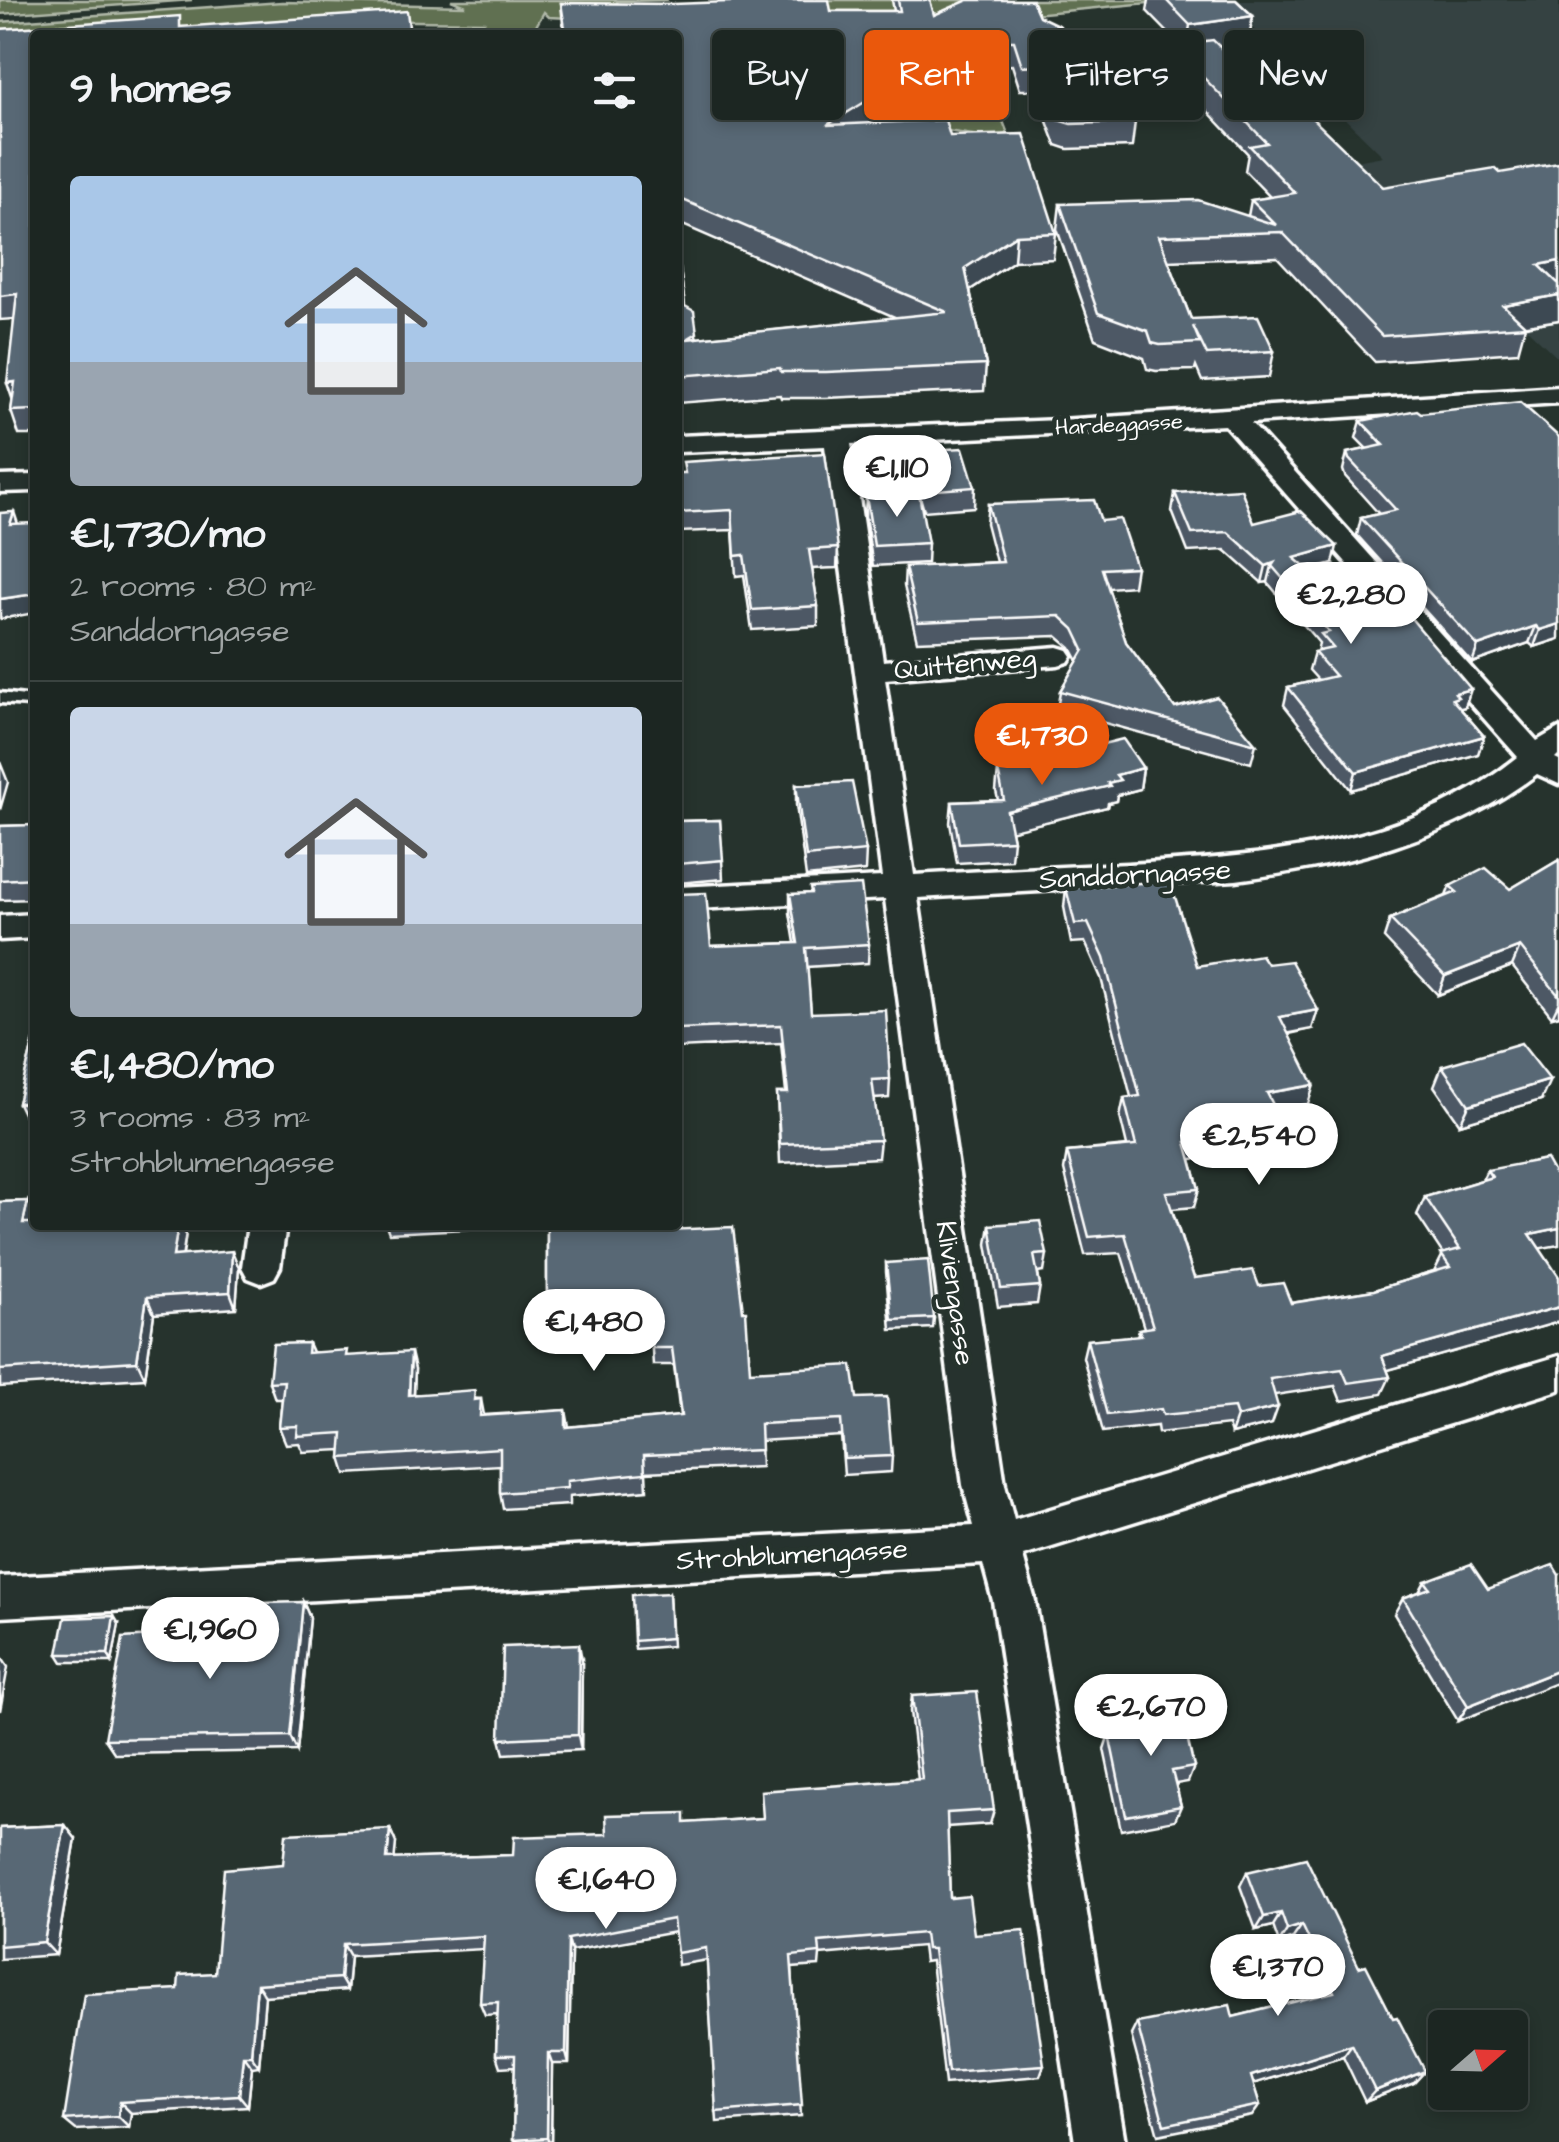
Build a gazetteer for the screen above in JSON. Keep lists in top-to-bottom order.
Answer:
{
  "streets": {
    "street": [
      "Hardeggasse",
      "Quittenweg",
      "Sanddorngasse",
      "Kliviengasse",
      "Strohblumengasse"
    ]
  },
  "crossings": [
    ["Hardeggasse", "Kliviengasse"],
    ["Quittenweg", "Kliviengasse"],
    ["Sanddorngasse", "Kliviengasse"],
    ["Kliviengasse", "Strohblumengasse"]
  ],
  "north": "right",
  "page": {
    "chip": [
      "Buy",
      "Rent",
      "Filters",
      "New"
    ],
    "heading": "9 homes",
    "list": [
      {
        "name": "€1,730/mo",
        "note": "2 rooms · 80 m² · Sanddorngasse"
      },
      {
        "name": "€1,480/mo",
        "note": "3 rooms · 83 m² · Strohblumengasse"
      }
    ],
    "price": [
      "€1,110",
      "€2,280",
      "€1,730",
      "€2,540",
      "€1,480",
      "€1,960",
      "€2,670",
      "€1,640",
      "€1,370"
    ]
  }
}
